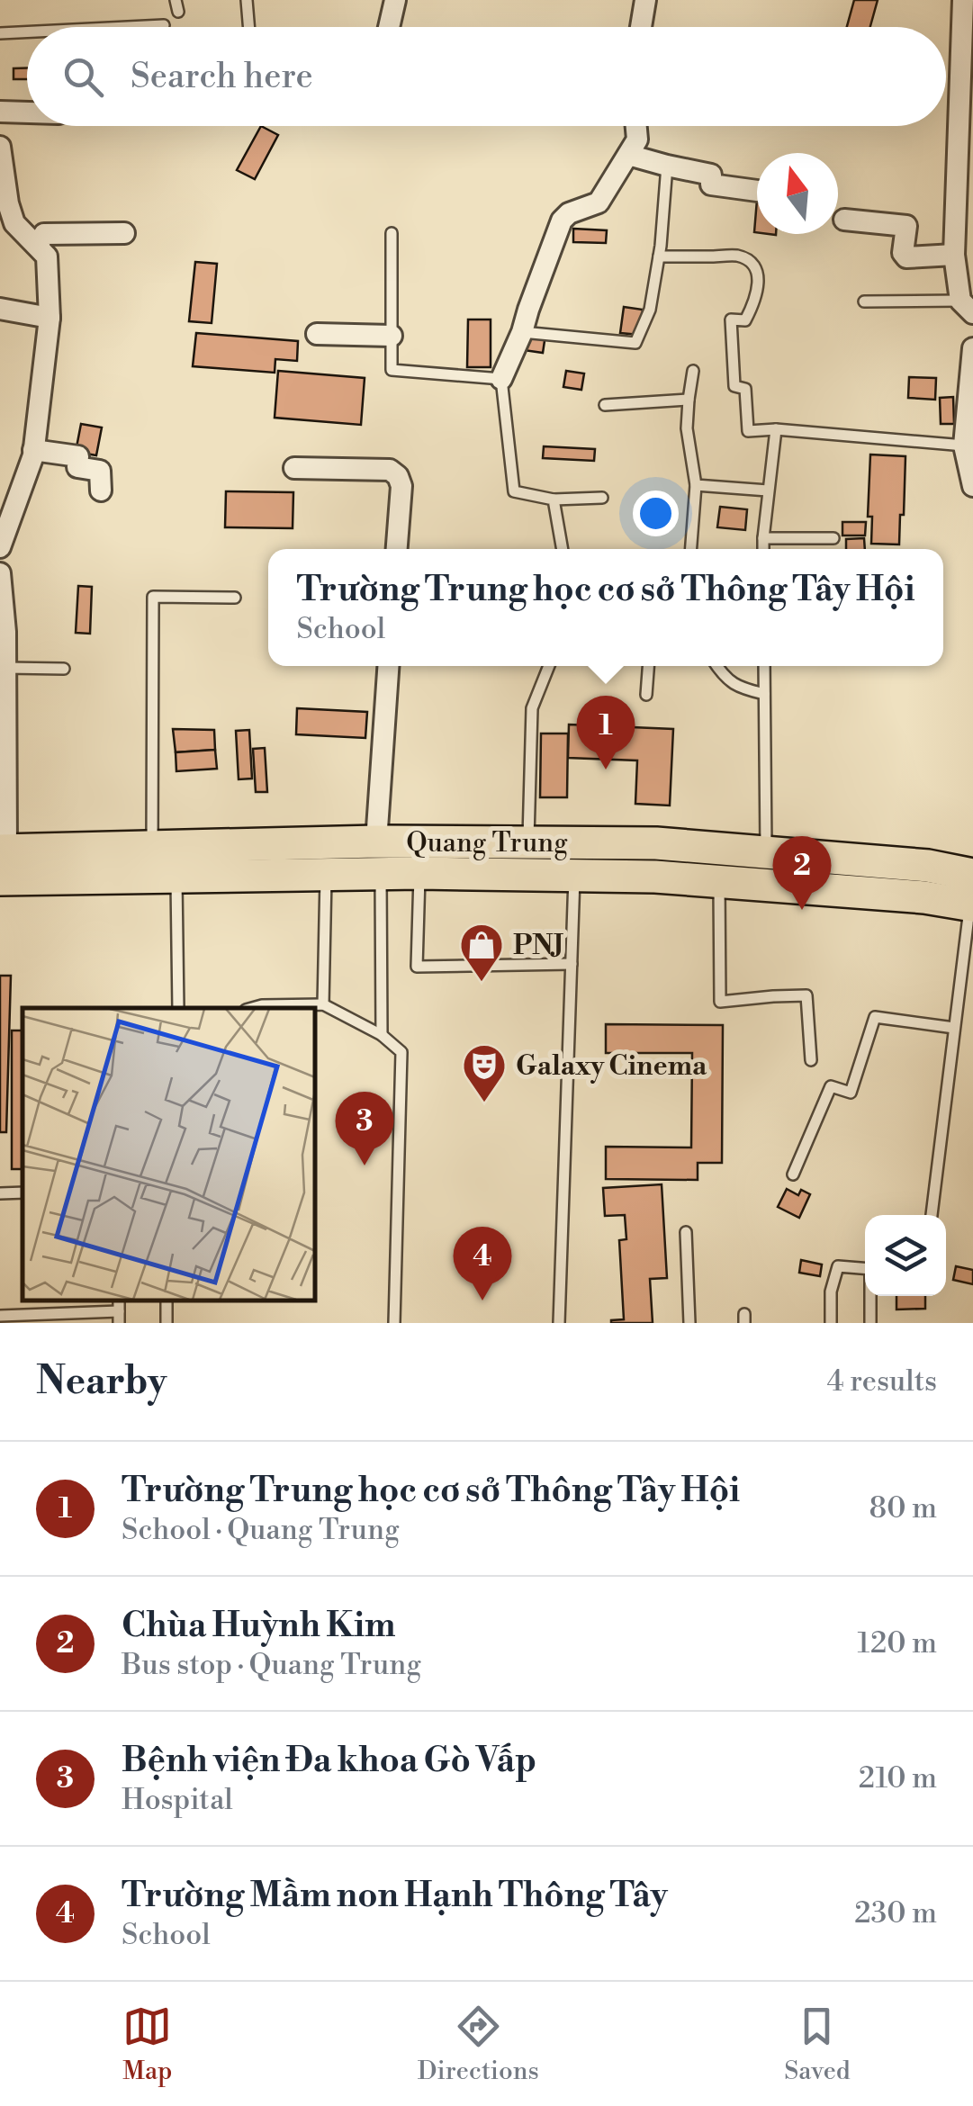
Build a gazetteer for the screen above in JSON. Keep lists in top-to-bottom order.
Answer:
{
  "streets": {
    "main road": ["Quang Trung"]
  },
  "places": {
    "shop": ["PNJ"],
    "theatre": ["Galaxy Cinema"]
  },
  "north": "top",
  "page": {
    "search": "Search here",
    "popup": ["Trường Trung học cơ sở Thông Tây Hội", "School"],
    "pins": [
      "1",
      "2",
      "3",
      "4"
    ],
    "heading": ["Nearby", "4 results"],
    "list": [
      {
        "mark": "1",
        "name": "Trường Trung học cơ sở Thông Tây Hội",
        "note": "School · Quang Trung",
        "value": "80 m"
      },
      {
        "mark": "2",
        "name": "Chùa Huỳnh Kim",
        "note": "Bus stop · Quang Trung",
        "value": "120 m"
      },
      {
        "mark": "3",
        "name": "Bệnh viện Đa khoa Gò Vấp",
        "note": "Hospital",
        "value": "210 m"
      },
      {
        "mark": "4",
        "name": "Trường Mầm non Hạnh Thông Tây",
        "note": "School",
        "value": "230 m"
      }
    ],
    "nav": ["Map", "Directions", "Saved"]
  }
}
